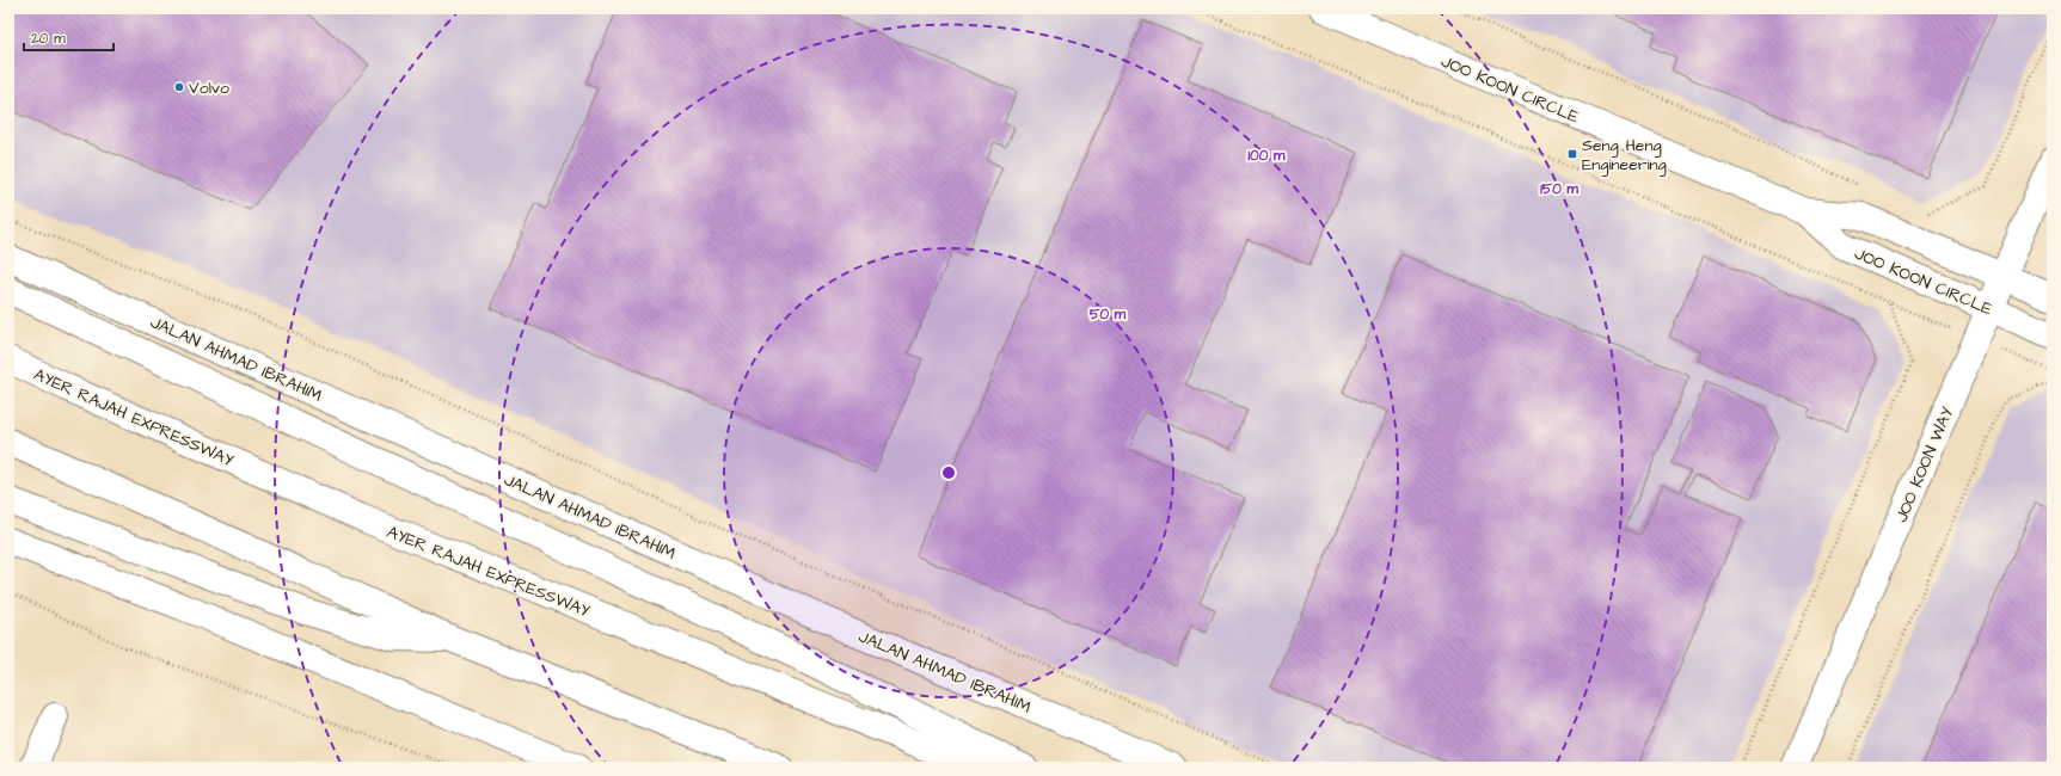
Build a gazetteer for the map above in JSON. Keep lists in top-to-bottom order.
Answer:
{
  "streets": {
    "main road": [
      "JOO KOON CIRCLE",
      "JALAN AHMAD IBRAHIM",
      "AYER RAJAH EXPRESSWAY",
      "JOO KOON WAY"
    ]
  },
  "crossings": [
    ["JOO KOON CIRCLE", "JOO KOON WAY"]
  ],
  "places": {
    "other": ["Volvo"],
    "transit": ["Seng Heng Engineering"]
  },
  "scale_bar": "20 m",
  "rings": ["100 m", "150 m", "50 m"]
}
